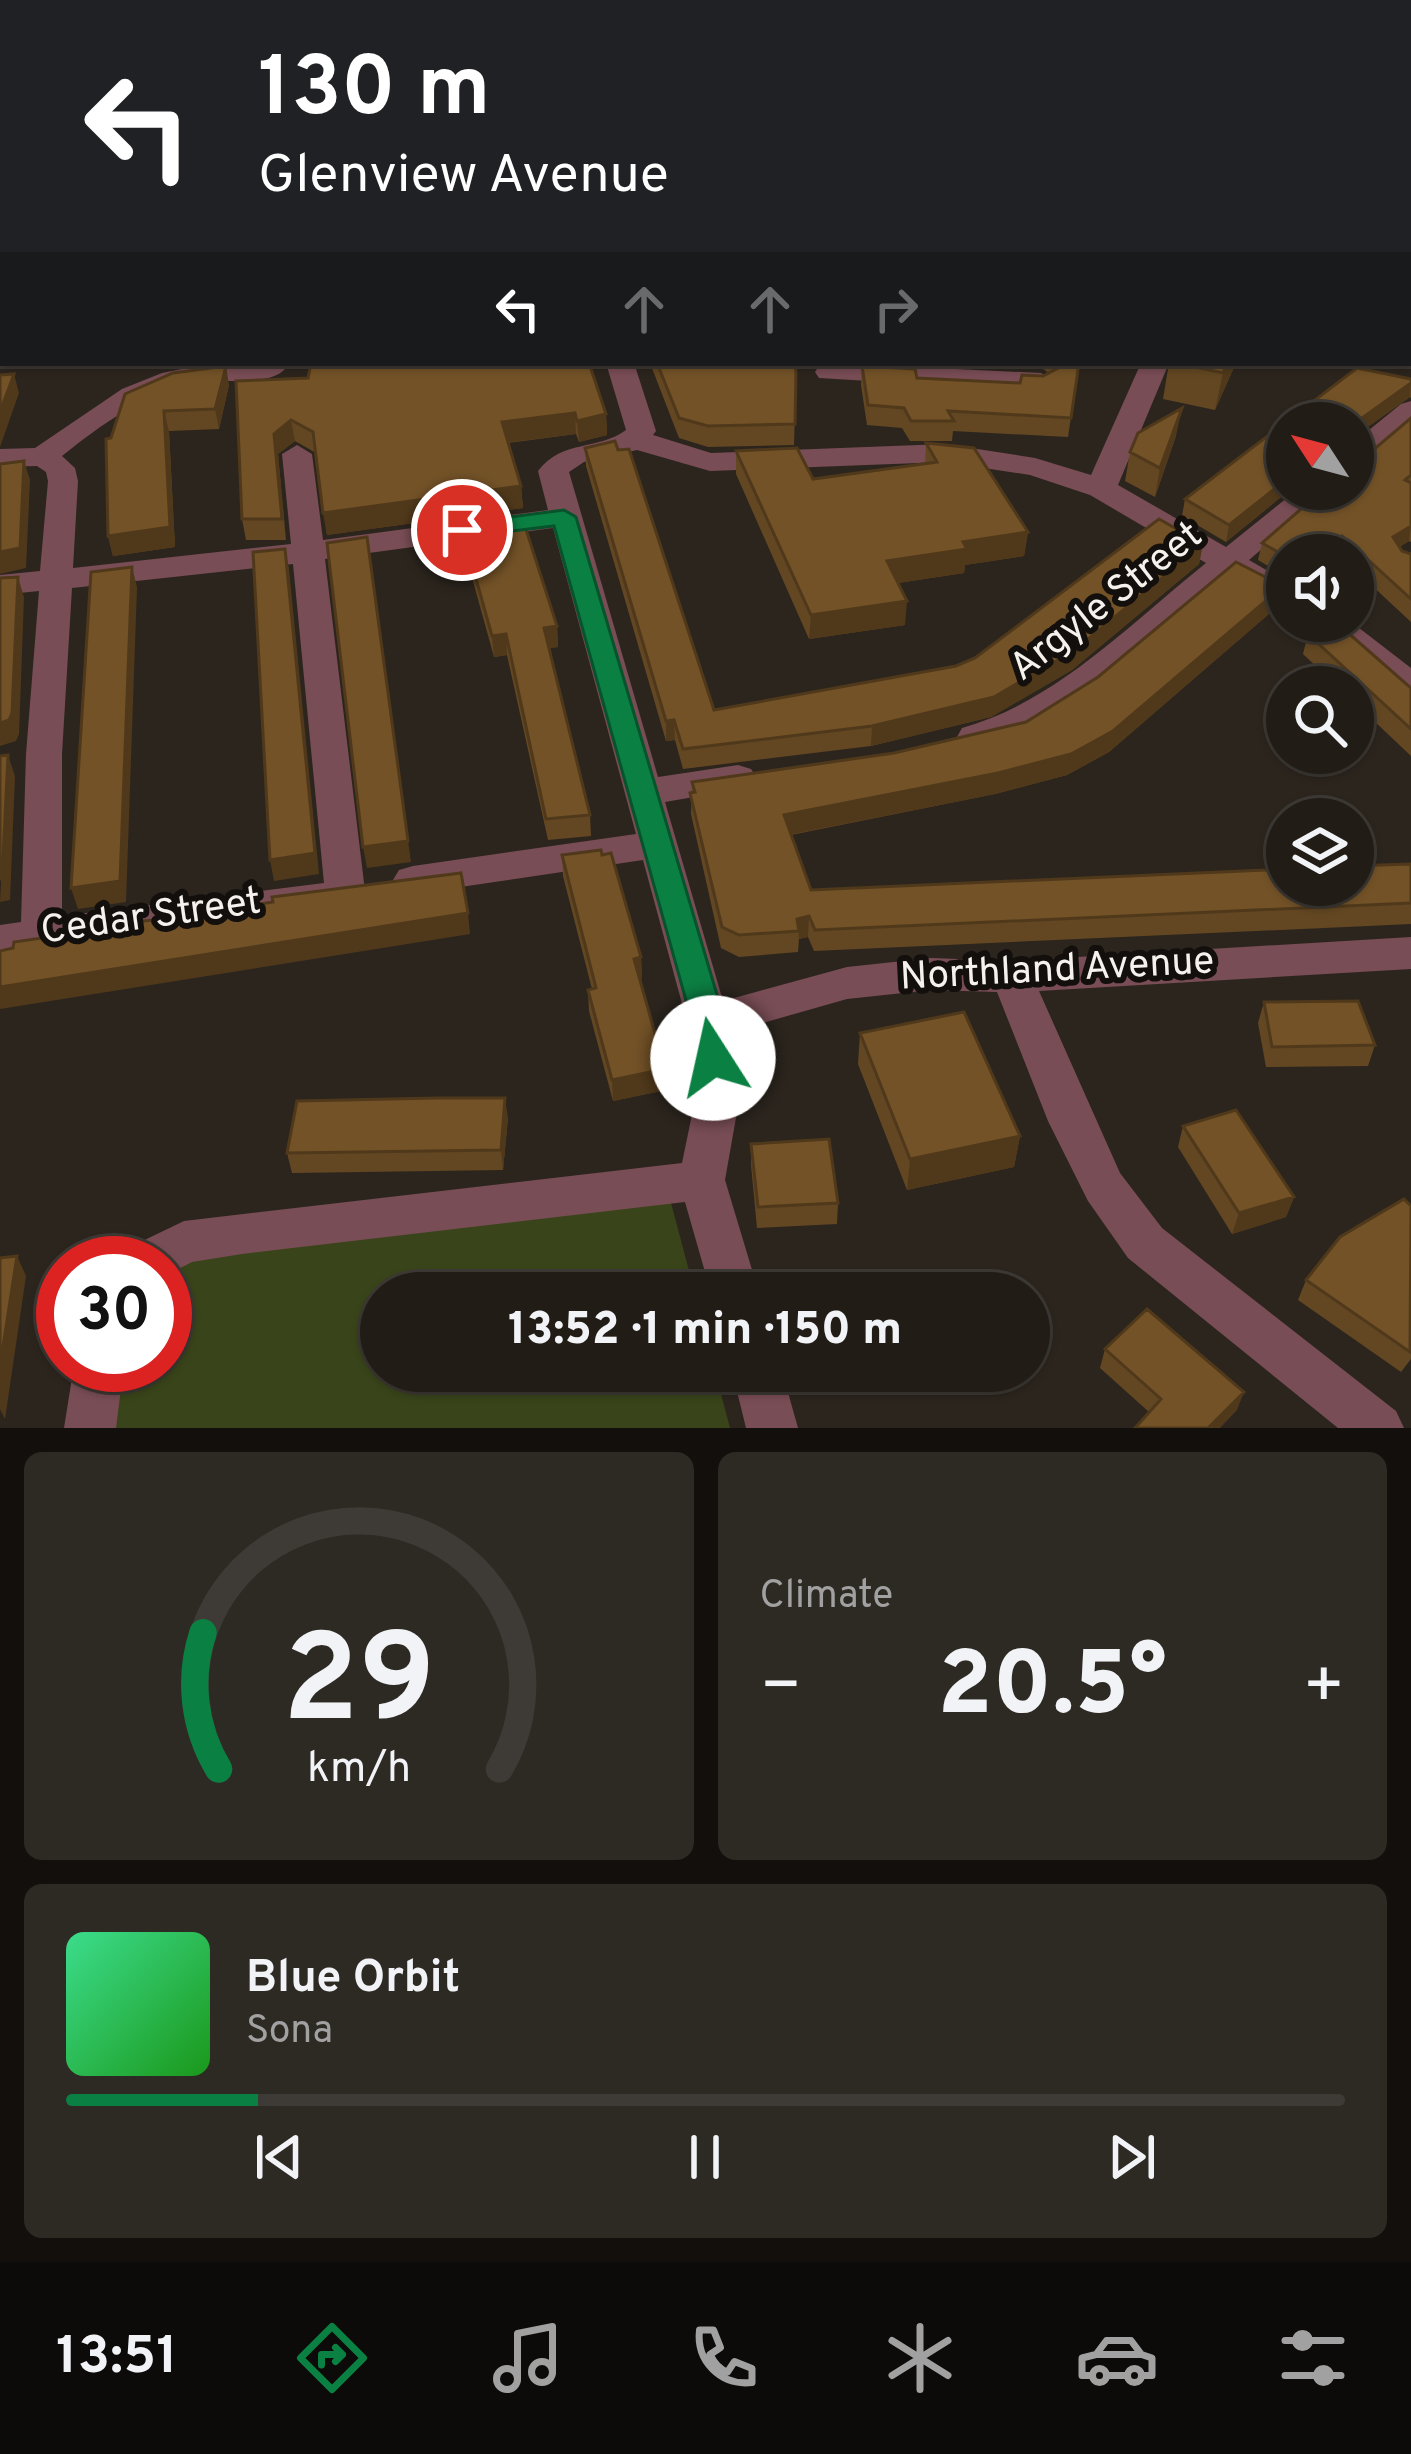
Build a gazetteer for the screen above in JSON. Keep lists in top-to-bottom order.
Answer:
{
  "streets": {
    "street": ["Argyle Street", "Cedar Street", "Northland Avenue"]
  },
  "north": "top left",
  "page": {
    "turn": ["130 m", "Glenview Avenue"],
    "limit": "30",
    "trip": "13:52 · 1 min · 150 m",
    "tile": "Climate",
    "heat": ["−", "20.5°", "+"],
    "song": ["Blue Orbit", "Sona"],
    "tabs": "13:51",
    "gauge": ["29", "km/h"]
  }
}
